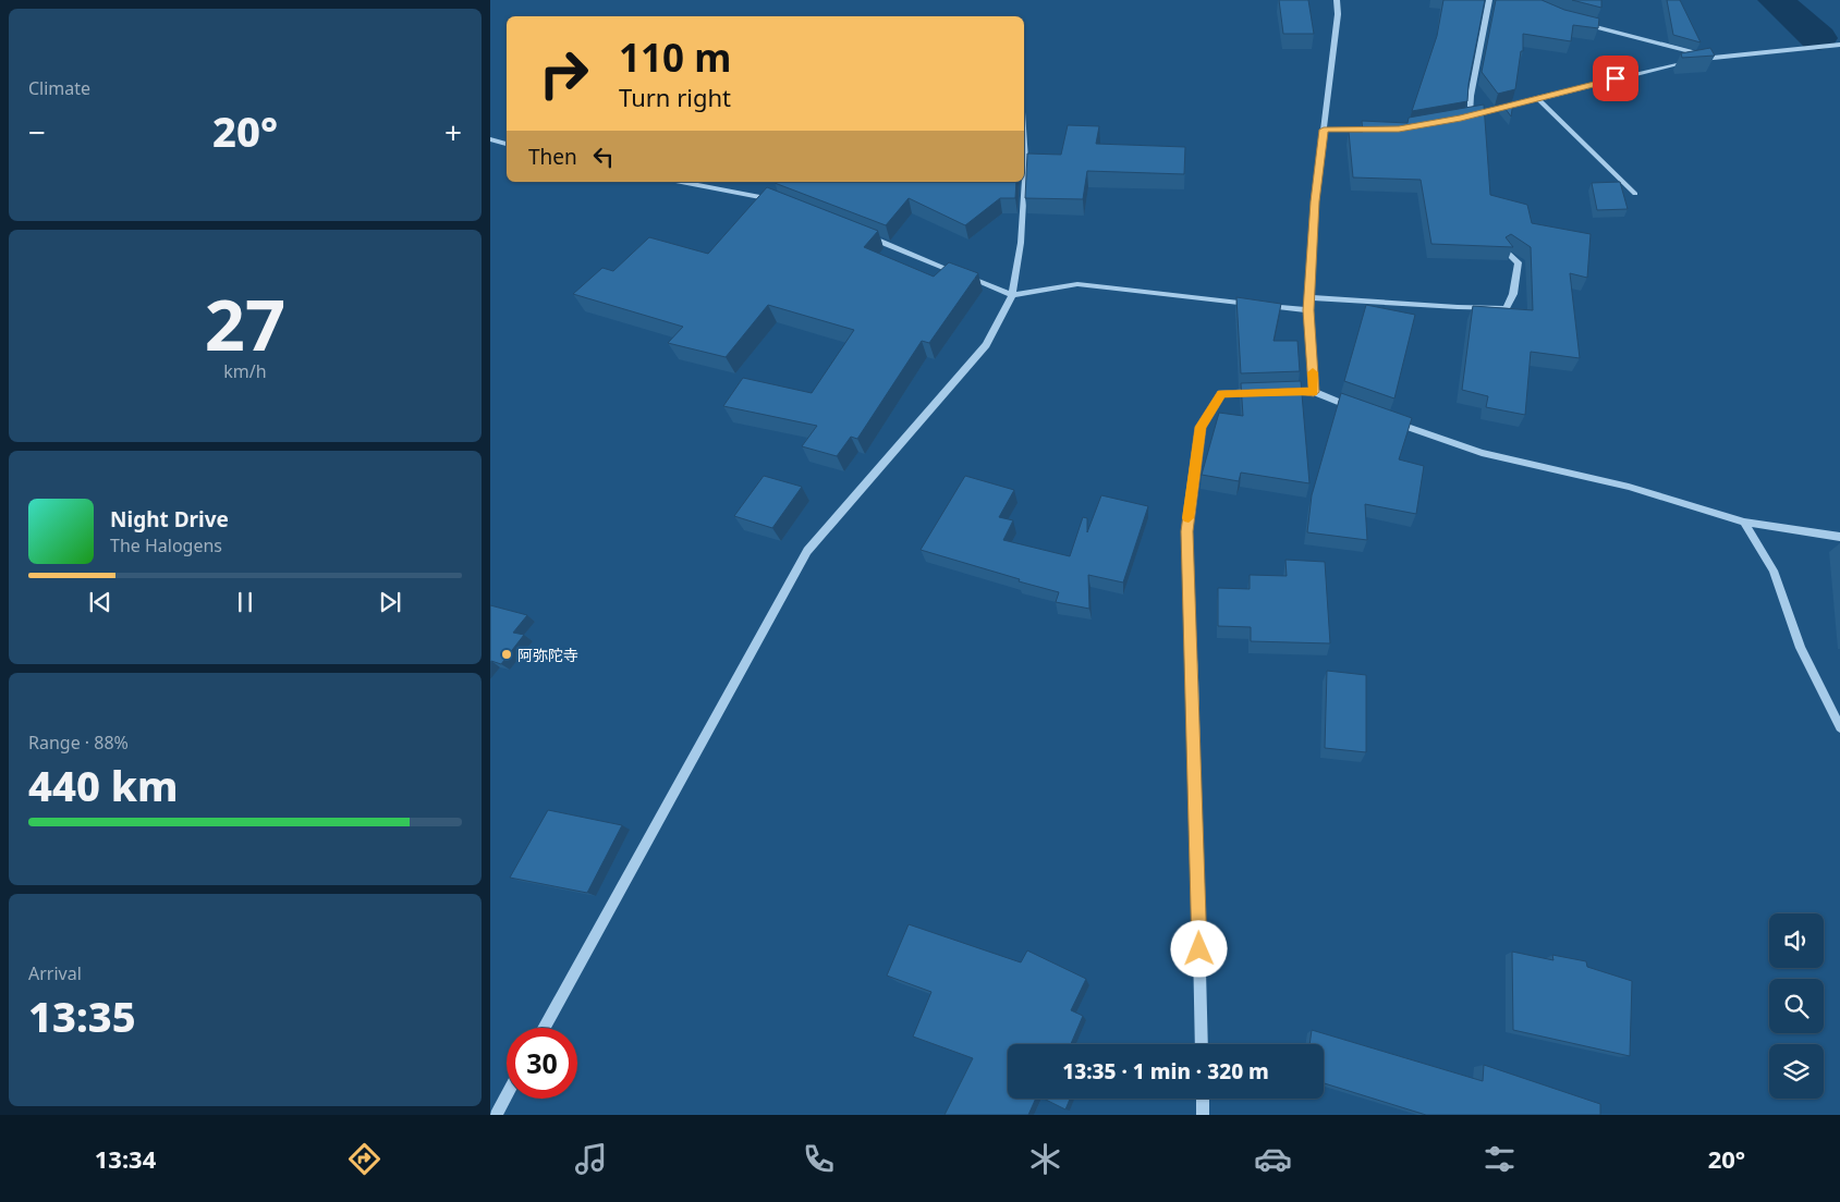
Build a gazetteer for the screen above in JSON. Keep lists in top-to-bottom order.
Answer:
{
  "places": ["阿弥陀寺"],
  "page": {
    "tile": [
      "Climate",
      ["27", "km/h"],
      ["Range · 88%", "440 km"],
      ["Arrival", "13:35"]
    ],
    "turn": ["110 m", "Turn right"],
    "heat": ["−", "20°", "+"],
    "then": "Then",
    "song": ["Night Drive", "The Halogens"],
    "limit": "30",
    "trip": "13:35 · 1 min · 320 m",
    "tabs": ["13:34", "20°"]
  }
}
